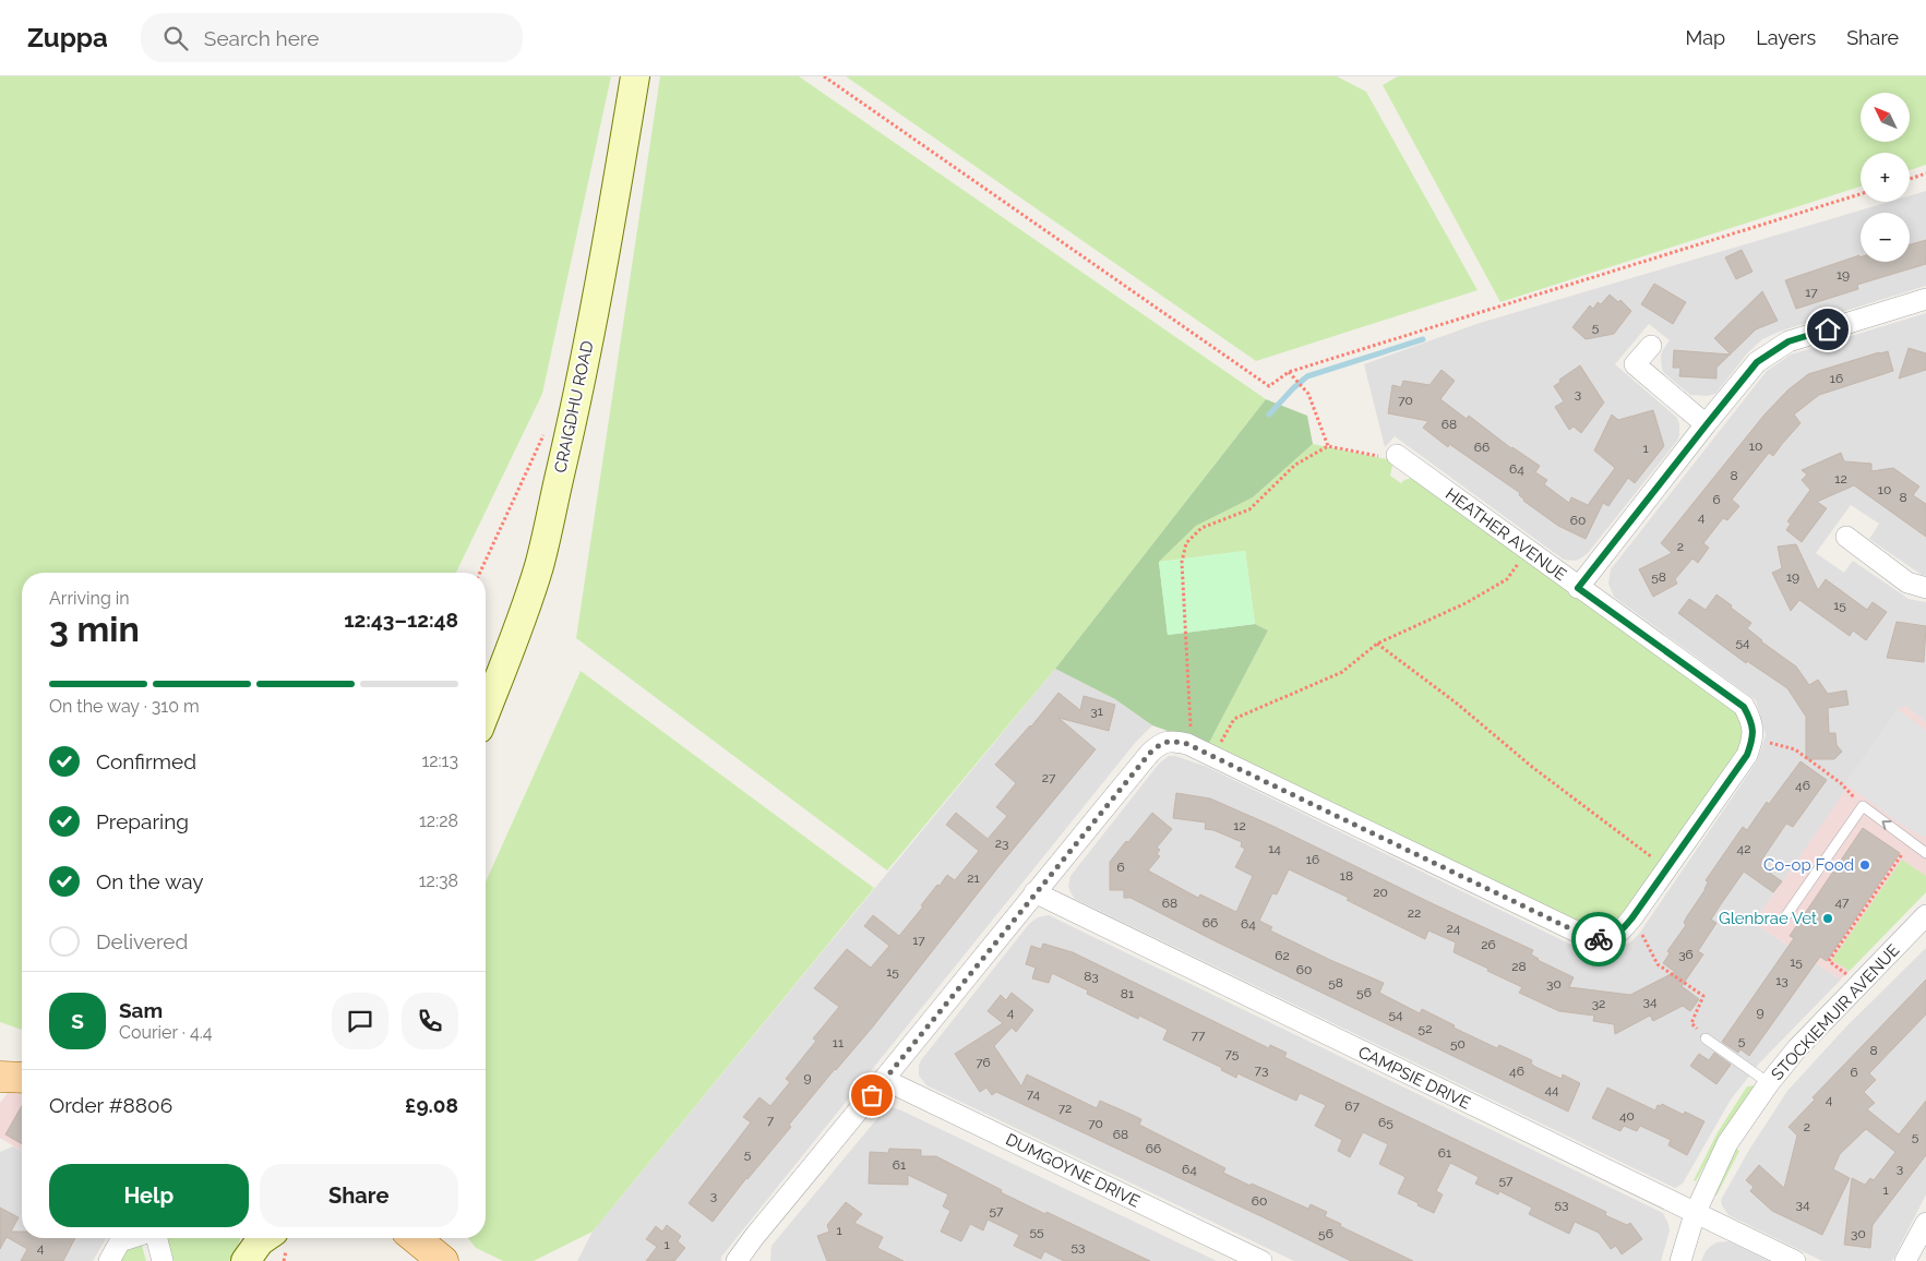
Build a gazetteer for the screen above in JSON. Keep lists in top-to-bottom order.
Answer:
{
  "streets": {
    "main road": ["CRAIGDHU ROAD"],
    "street": [
      "HEATHER AVENUE",
      "STOCKIEMUIR AVENUE",
      "CAMPSIE DRIVE",
      "DUMGOYNE DRIVE"
    ]
  },
  "crossings": [
    ["STOCKIEMUIR AVENUE", "CAMPSIE DRIVE"]
  ],
  "places": ["Co-op Food", "Glenbrae Vet"],
  "house_numbers": [
    "19",
    "17",
    "5",
    "16",
    "3",
    "70",
    "68",
    "10",
    "66",
    "1",
    "64",
    "8",
    "12",
    "10",
    "8",
    "6",
    "4",
    "60",
    "2",
    "58",
    "19",
    "15",
    "54",
    "31",
    "27",
    "46",
    "12",
    "23",
    "14",
    "42",
    "16",
    "6",
    "18",
    "21",
    "20",
    "47",
    "68",
    "22",
    "66",
    "64",
    "24",
    "17",
    "26",
    "36",
    "62",
    "15",
    "28",
    "60",
    "15",
    "83",
    "13",
    "58",
    "30",
    "56",
    "81",
    "34",
    "32",
    "4",
    "9",
    "54",
    "52",
    "77",
    "5",
    "11",
    "50",
    "8",
    "75",
    "76",
    "73",
    "46",
    "6",
    "9",
    "44",
    "74",
    "4",
    "67",
    "72",
    "40",
    "7",
    "65",
    "70",
    "2",
    "68",
    "5",
    "66",
    "61",
    "5",
    "61",
    "3",
    "64",
    "57",
    "1",
    "3",
    "60",
    "53",
    "34",
    "57",
    "1",
    "55",
    "56",
    "30",
    "1",
    "53",
    "4"
  ],
  "north": "top left",
  "page": {
    "header": "Zuppa",
    "search": "Search here",
    "nav": ["Map", "Layers", "Share"],
    "map_buttons": ["+", "−"],
    "heading": ["3 min", "Arriving in", "12:43–12:48"],
    "panel": [
      "Sam",
      "Courier · 4.4",
      "Order #8806",
      "£9.08"
    ],
    "bar": "On the way · 310 m",
    "list": [
      ["Confirmed", "12:13"],
      ["Preparing", "12:28"],
      ["On the way", "12:38"],
      "Delivered"
    ],
    "round": "S",
    "buttons": ["Help", "Share"]
  }
}
